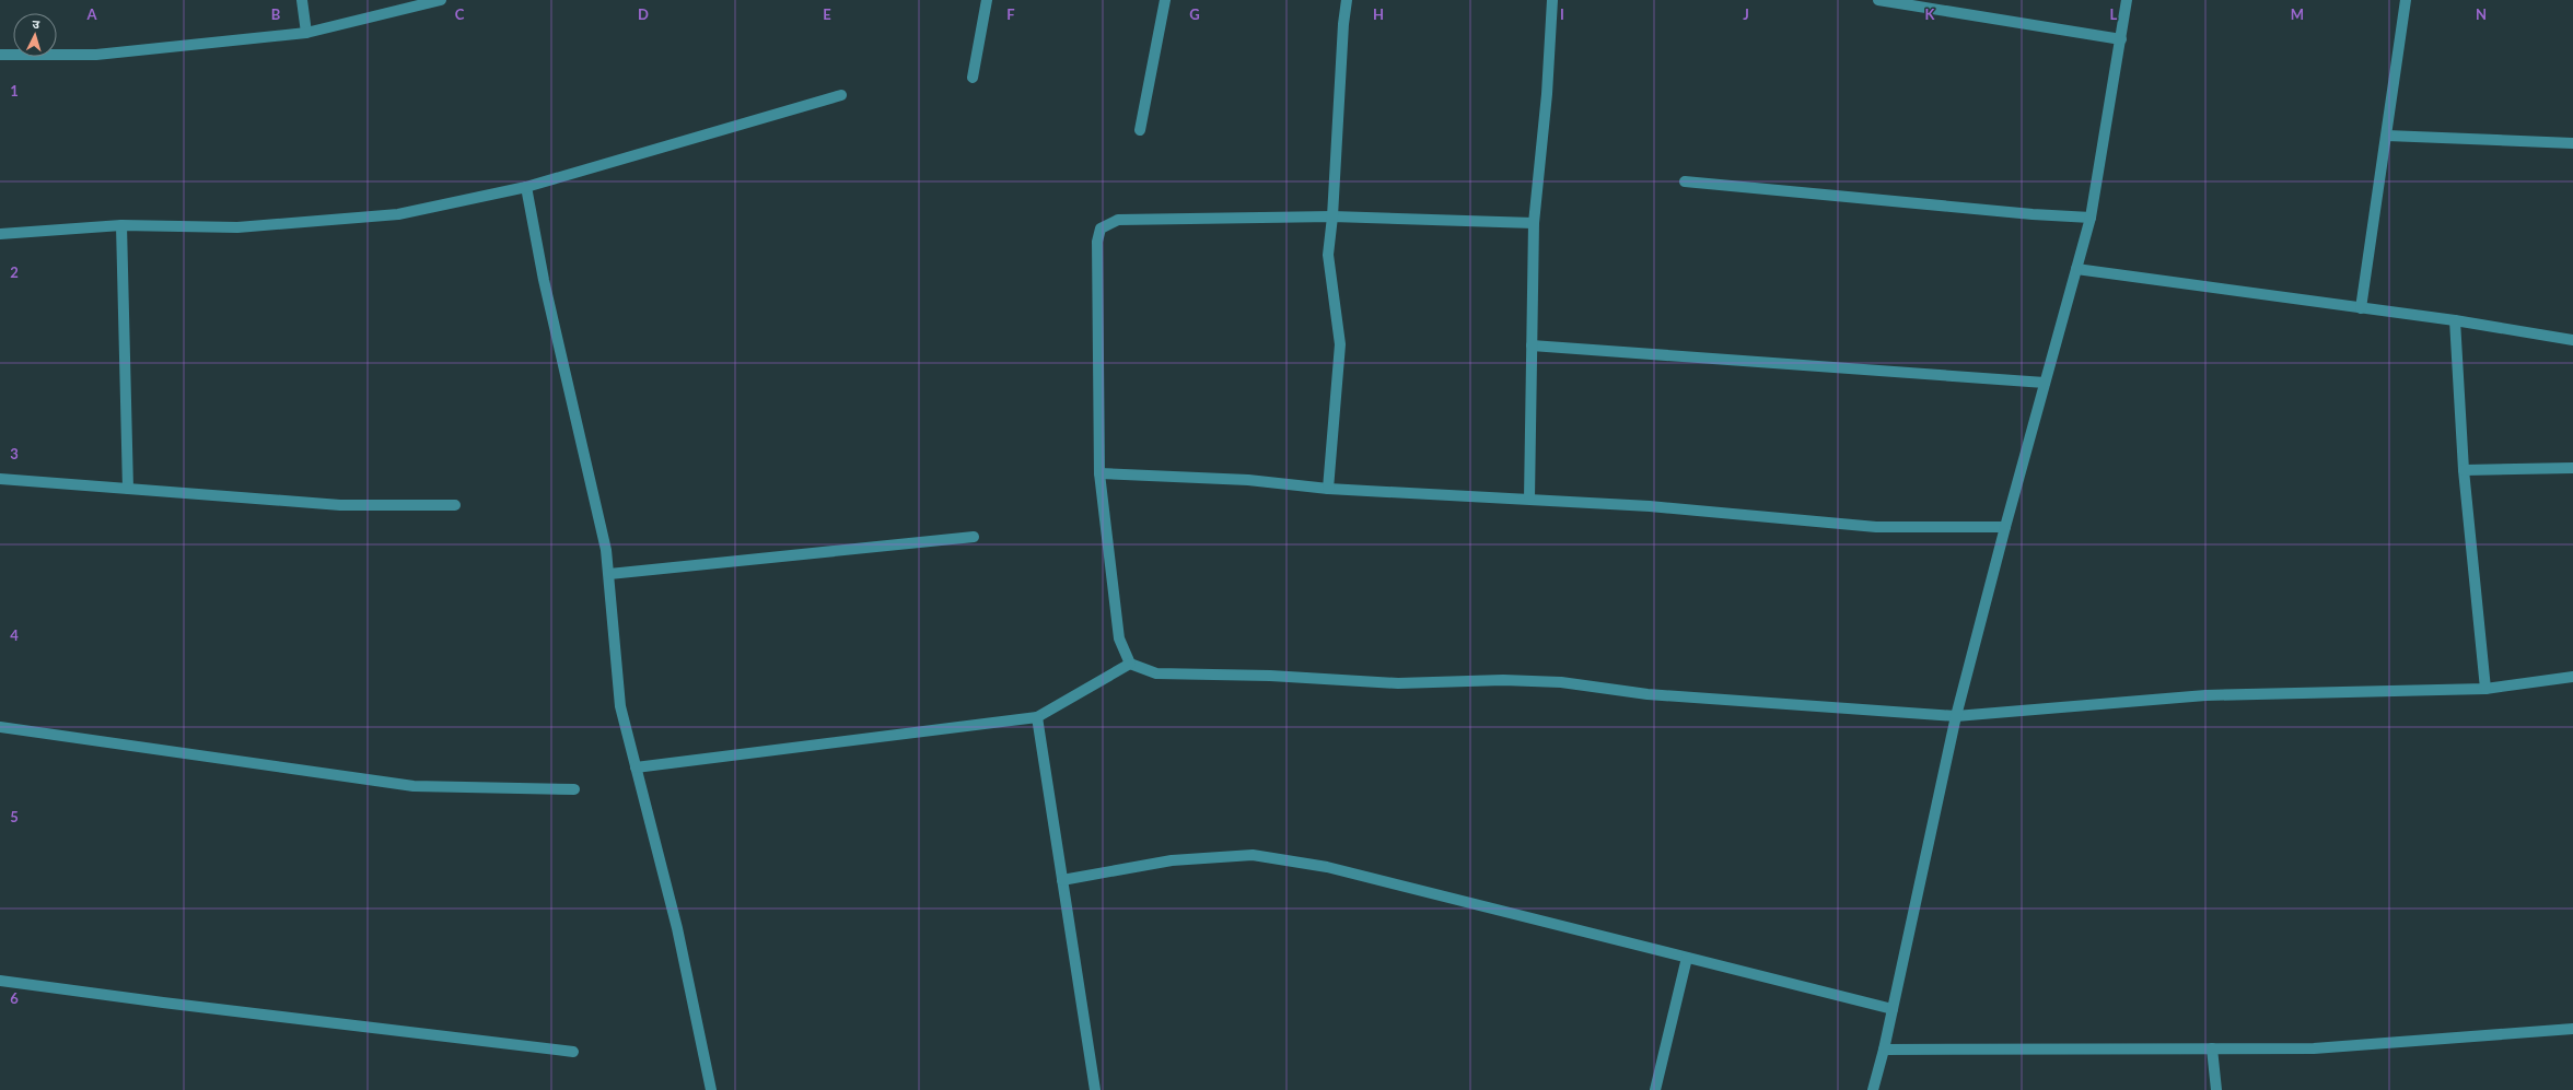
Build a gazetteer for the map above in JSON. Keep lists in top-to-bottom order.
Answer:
{
  "north": "top",
  "grid": {
    "columns": [
      "A",
      "B",
      "C",
      "D",
      "E",
      "F",
      "G",
      "H",
      "I",
      "J",
      "K",
      "L",
      "M",
      "N"
    ],
    "rows": [
      "1",
      "2",
      "3",
      "4",
      "5",
      "6"
    ]
  }
}
